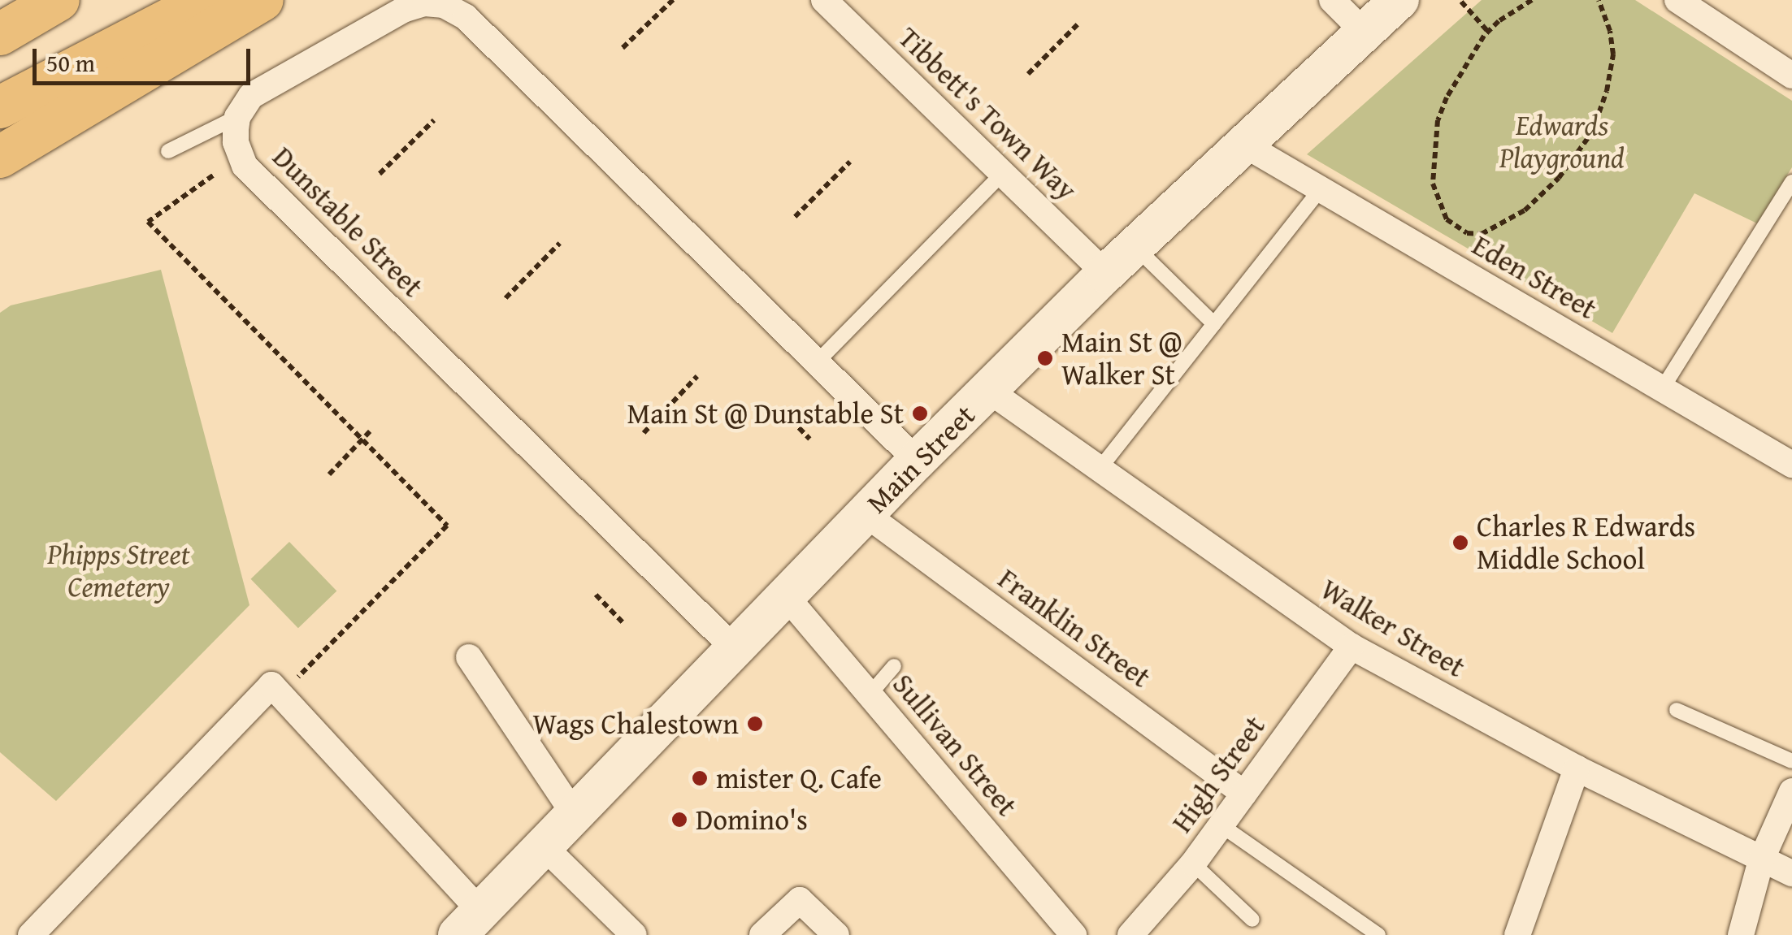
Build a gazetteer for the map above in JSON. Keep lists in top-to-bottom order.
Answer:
{
  "streets": {
    "main road": ["Main Street"],
    "street": [
      "Tibbett's Town Way",
      "Dunstable Street",
      "Eden Street",
      "Franklin Street",
      "Walker Street",
      "Sullivan Street",
      "High Street"
    ]
  },
  "crossings": [
    ["Tibbett's Town Way", "Main Street"],
    ["Dunstable Street", "Main Street"],
    ["Eden Street", "Main Street"],
    ["Main Street", "Franklin Street"],
    ["Main Street", "Walker Street"],
    ["Main Street", "Sullivan Street"],
    ["Franklin Street", "High Street"],
    ["Walker Street", "High Street"]
  ],
  "parks": ["Edwards Playground", "Phipps Street Cemetery"],
  "places": [
    "Main St @ Walker St",
    "Main St @ Dunstable St",
    "Charles R Edwards Middle School",
    "Wags Chalestown",
    "mister Q. Cafe",
    "Domino's"
  ],
  "scale_bar": "50 m"
}
